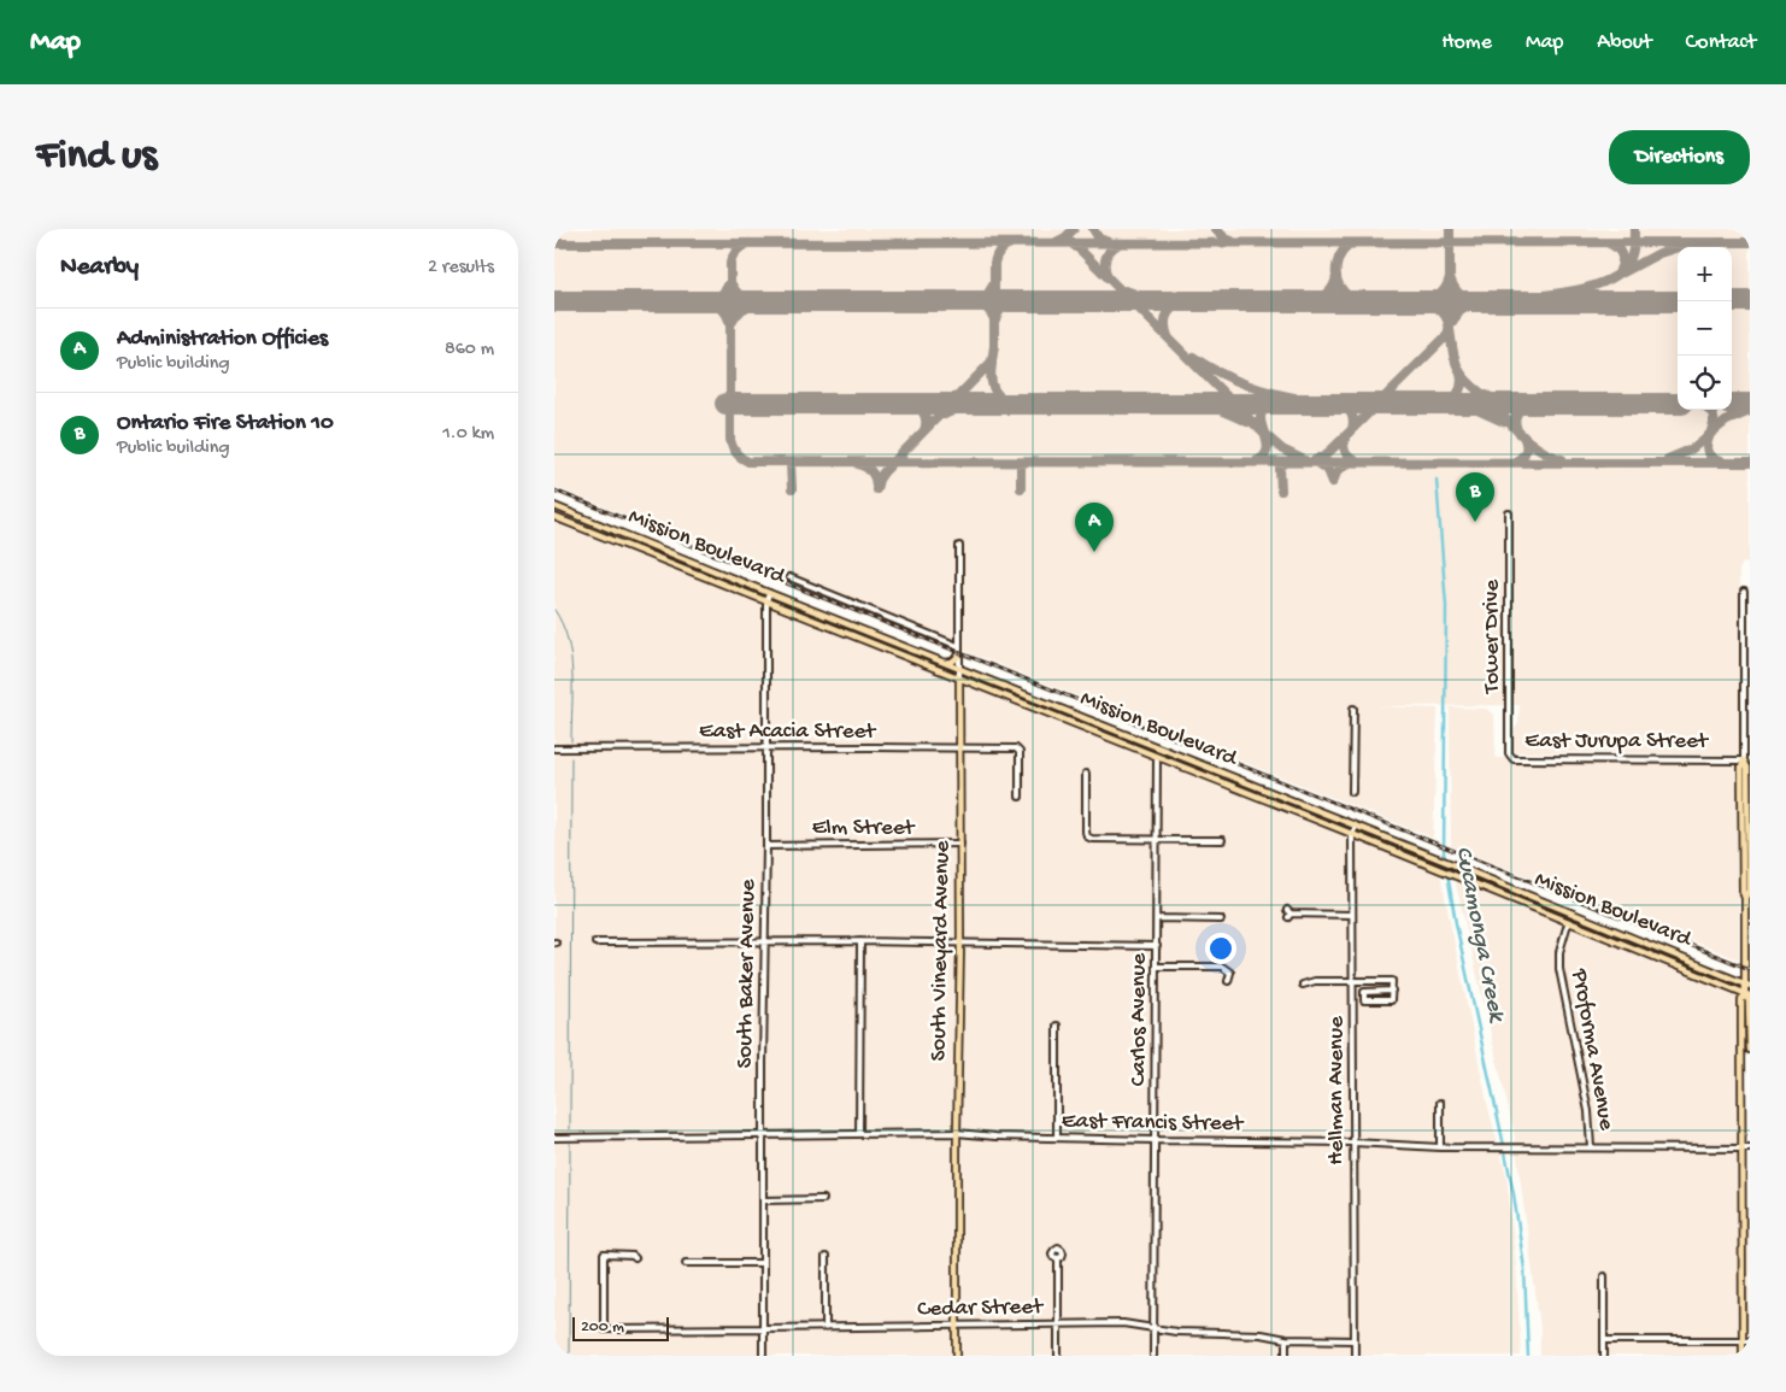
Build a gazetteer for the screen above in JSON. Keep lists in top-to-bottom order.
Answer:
{
  "streets": {
    "main road": ["Mission Boulevard", "South Vineyard Avenue"],
    "street": [
      "Tower Drive",
      "East Acacia Street",
      "East Jurupa Street",
      "Elm Street",
      "South Baker Avenue",
      "Carlos Avenue",
      "Proforma Avenue",
      "Hellman Avenue",
      "East Francis Street",
      "Cedar Street"
    ]
  },
  "crossings": [
    ["Mission Boulevard", "South Vineyard Avenue"],
    ["Mission Boulevard", "South Baker Avenue"],
    ["Mission Boulevard", "Carlos Avenue"],
    ["Mission Boulevard", "Proforma Avenue"],
    ["Mission Boulevard", "Hellman Avenue"],
    ["Tower Drive", "East Jurupa Street"],
    ["East Acacia Street", "South Vineyard Avenue"],
    ["East Acacia Street", "South Baker Avenue"],
    ["Elm Street", "South Vineyard Avenue"],
    ["Elm Street", "South Baker Avenue"],
    ["South Vineyard Avenue", "East Francis Street"],
    ["South Vineyard Avenue", "Cedar Street"],
    ["South Baker Avenue", "East Francis Street"],
    ["South Baker Avenue", "Cedar Street"],
    ["Carlos Avenue", "East Francis Street"],
    ["Carlos Avenue", "Cedar Street"],
    ["Proforma Avenue", "East Francis Street"],
    ["Hellman Avenue", "East Francis Street"],
    ["Hellman Avenue", "Cedar Street"]
  ],
  "water": ["Cucamonga Creek"],
  "scale_bar": "200 m",
  "page": {
    "header": "Map",
    "nav": [
      "Home",
      "Map",
      "About",
      "Contact"
    ],
    "buttons": "Directions",
    "title": "Find us",
    "heading": ["Nearby", "2 results"],
    "map_buttons": ["+", "−"],
    "list": [
      {
        "mark": "A",
        "name": "Administration Officies",
        "note": "Public building",
        "value": "860 m"
      },
      {
        "mark": "B",
        "name": "Ontario Fire Station 10",
        "note": "Public building",
        "value": "1.0 km"
      }
    ],
    "pins": ["B", "A"],
    "scale": "200 m"
  }
}
